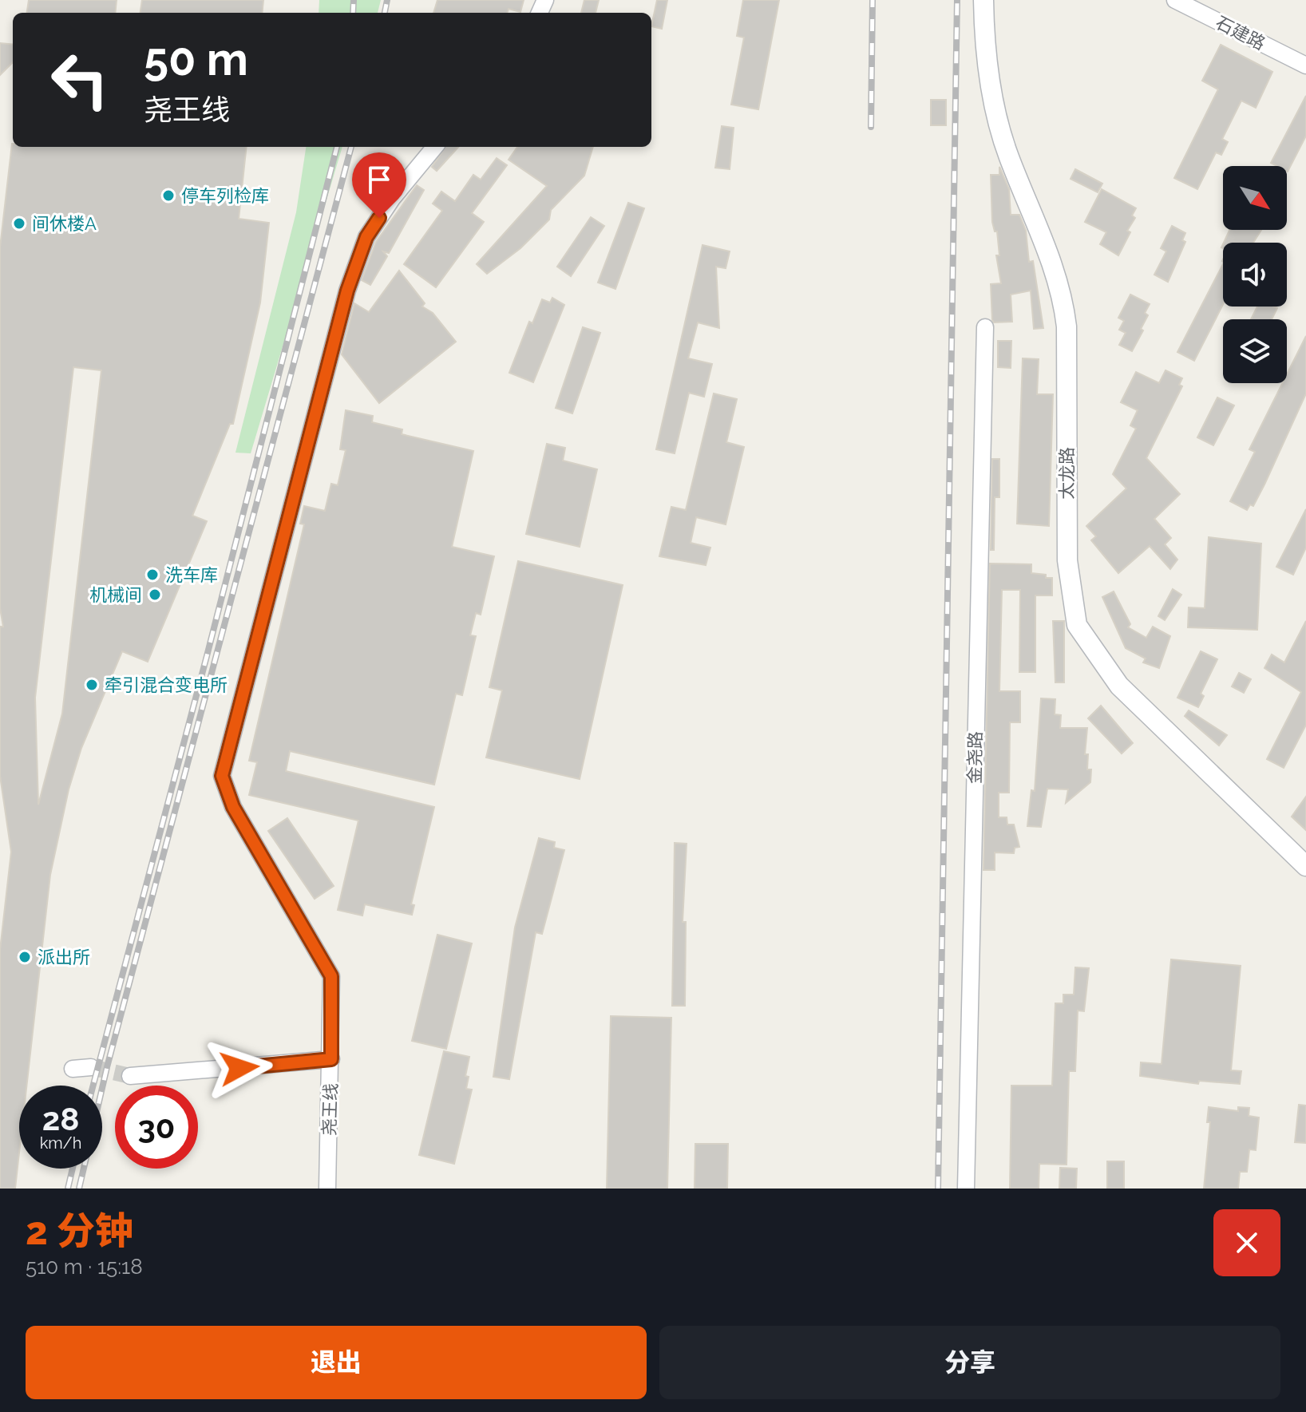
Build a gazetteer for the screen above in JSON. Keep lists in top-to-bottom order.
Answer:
{
  "streets": {
    "street": [
      "石建路",
      "太龙路",
      "金尧路",
      "尧王线"
    ]
  },
  "places": [
    "停车列检库",
    "间休楼A",
    "洗车库",
    "机械间",
    "牵引混合变电所",
    "派出所"
  ],
  "north": "bottom right",
  "page": {
    "turn": ["50 m", "尧王线"],
    "speed": "28 km/h",
    "limit": "30",
    "heading": ["2 分钟", "510 m · 15:18"],
    "buttons": ["退出", "分享"]
  }
}
